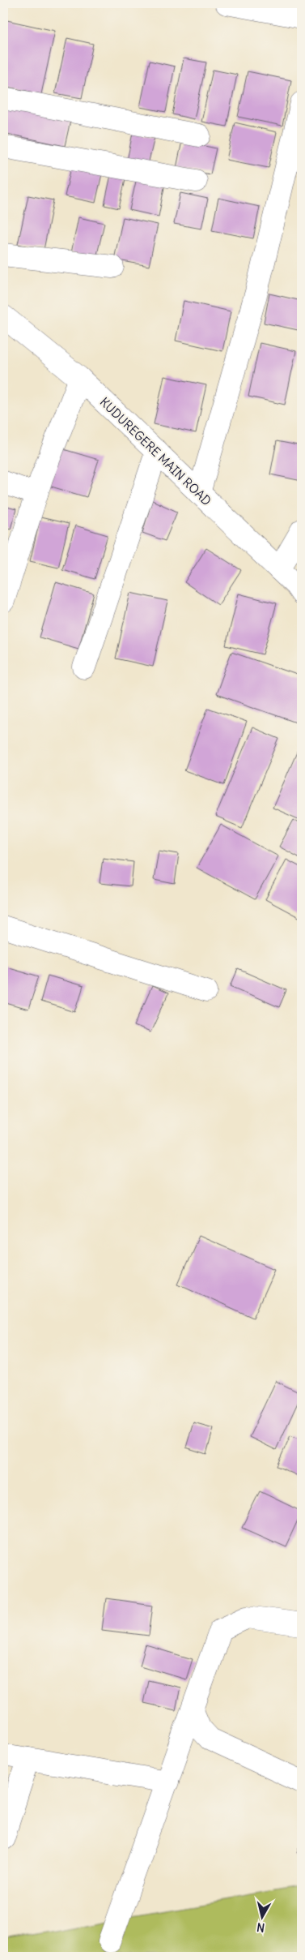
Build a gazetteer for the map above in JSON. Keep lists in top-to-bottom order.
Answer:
{
  "streets": {
    "street": ["KUDUREGERE MAIN ROAD"]
  },
  "north": "bottom"
}
